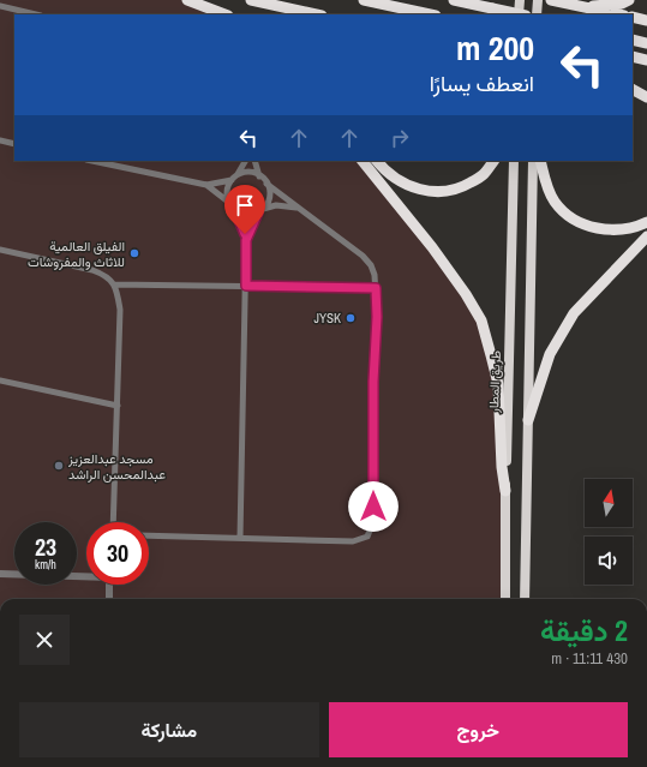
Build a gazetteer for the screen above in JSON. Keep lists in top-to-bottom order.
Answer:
{
  "streets": {
    "highway": ["طريق المطار"]
  },
  "places": ["الفيلق العالمية للاثاث والمفروشات", "JYSK", "مسجد عبدالعزيز عبدالمحسن الراشد"],
  "north": "top",
  "page": {
    "turn": ["200 m", "انعطف يسارًا"],
    "speed": "23 km/h",
    "limit": "30",
    "heading": ["2 دقيقة", "430 m · 11:11"],
    "buttons": ["خروج", "مشاركة"]
  }
}
